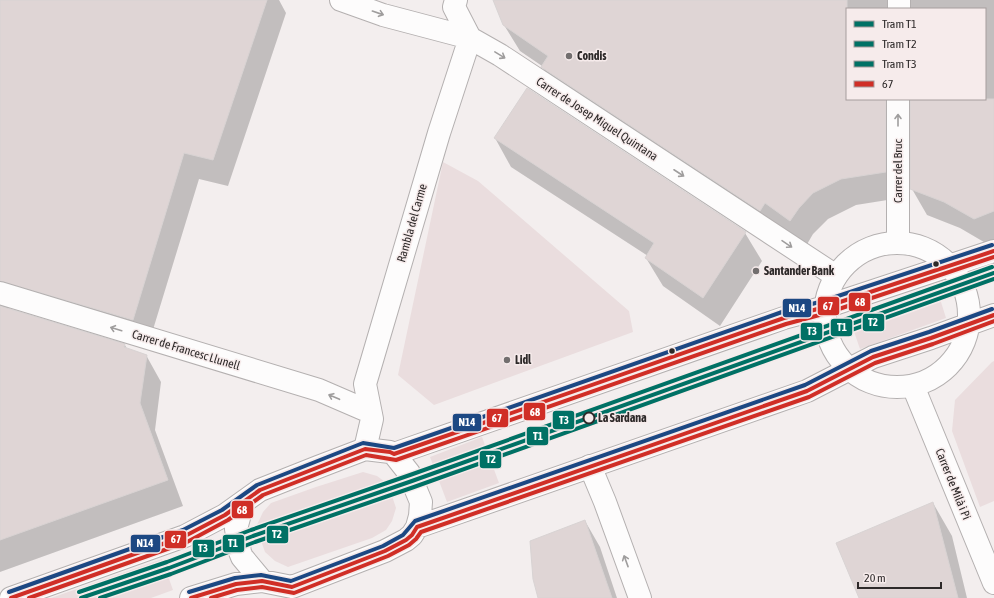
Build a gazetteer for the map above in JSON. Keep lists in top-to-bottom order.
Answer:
{
  "streets": {
    "street": [
      "Carrer de Josep Miquel Quintana",
      "Carrer del Bruc",
      "Rambla del Carme",
      "Carrer de Francesc Llunell",
      "Carrer de Milà i Pi"
    ]
  },
  "crossings": [
    ["Carrer de Josep Miquel Quintana", "Rambla del Carme"],
    ["Rambla del Carme", "Carrer de Francesc Llunell"]
  ],
  "one_way": ["Carrer de Josep Miquel Quintana", "Carrer del Bruc", "Carrer de Francesc Llunell"],
  "places": [
    "Condis",
    "Santander Bank",
    "Lidl",
    "La Sardana"
  ],
  "lines": [
    "transit line N14",
    "transit line 67",
    "transit line 68",
    "tram line T3",
    "tram line T1",
    "tram line T2"
  ],
  "legend": [
    "Tram T1",
    "Tram T2",
    "Tram T3",
    "67"
  ],
  "scale_bar": "20 m"
}
